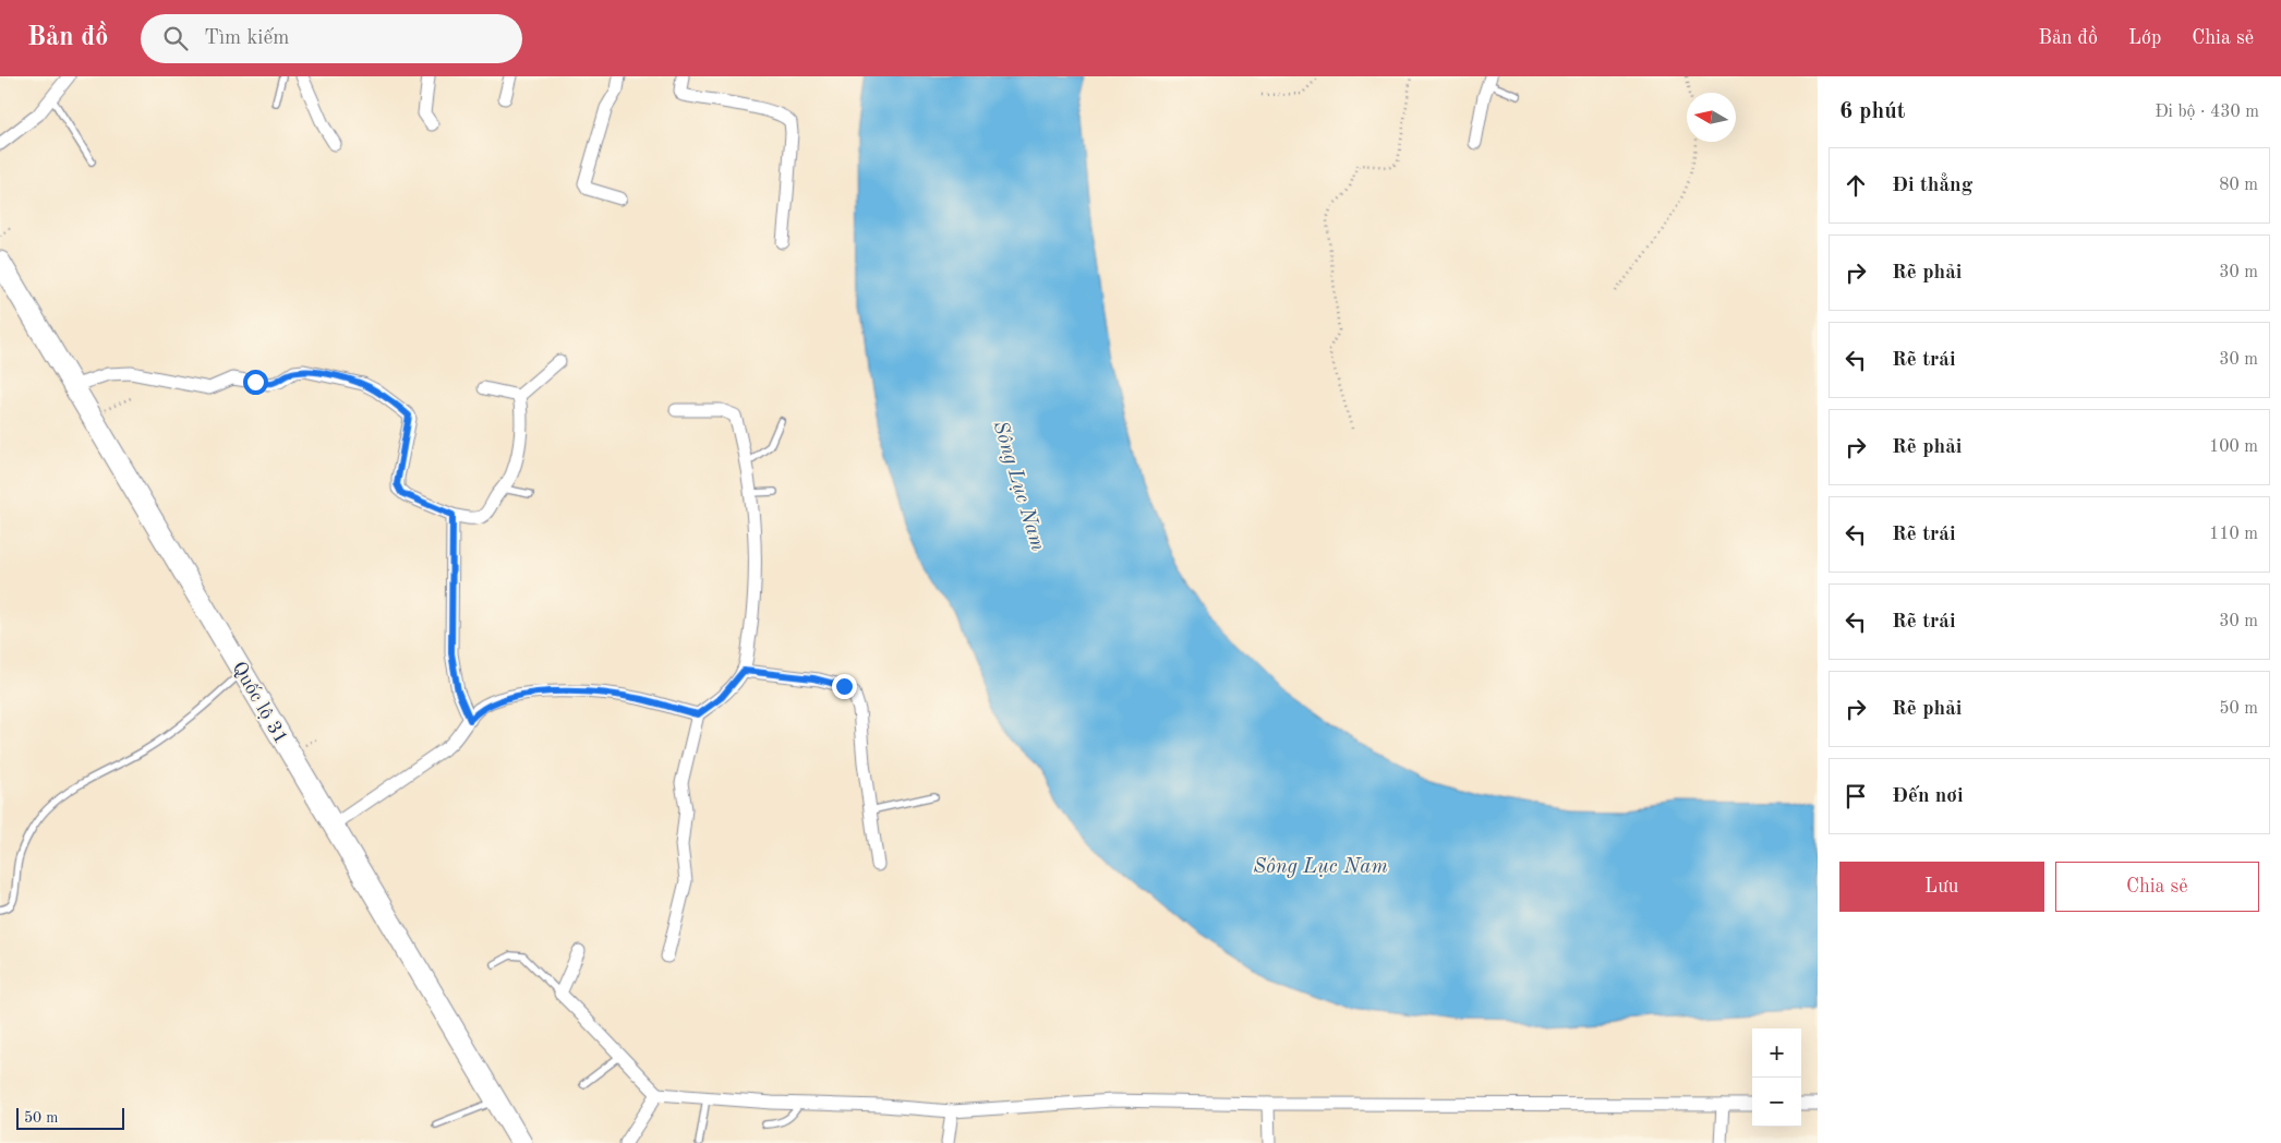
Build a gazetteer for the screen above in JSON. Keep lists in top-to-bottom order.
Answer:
{
  "streets": {
    "highway": ["Quốc lộ 31"]
  },
  "water": ["Sông Lục Nam"],
  "scale_bar": "50 m",
  "north": "left",
  "page": {
    "header": "Bản đồ",
    "search": "Tìm kiếm",
    "nav": ["Bản đồ", "Lớp", "Chia sẻ"],
    "heading": ["6 phút", "Đi bộ · 430 m"],
    "list": [
      ["Đi thẳng", "80 m"],
      ["Rẽ phải", "30 m"],
      ["Rẽ trái", "30 m"],
      ["Rẽ phải", "100 m"],
      ["Rẽ trái", "110 m"],
      ["Rẽ trái", "30 m"],
      ["Rẽ phải", "50 m"],
      "Đến nơi"
    ],
    "buttons": ["Lưu", "Chia sẻ"],
    "map_buttons": ["+", "−"],
    "scale": "50 m"
  }
}
